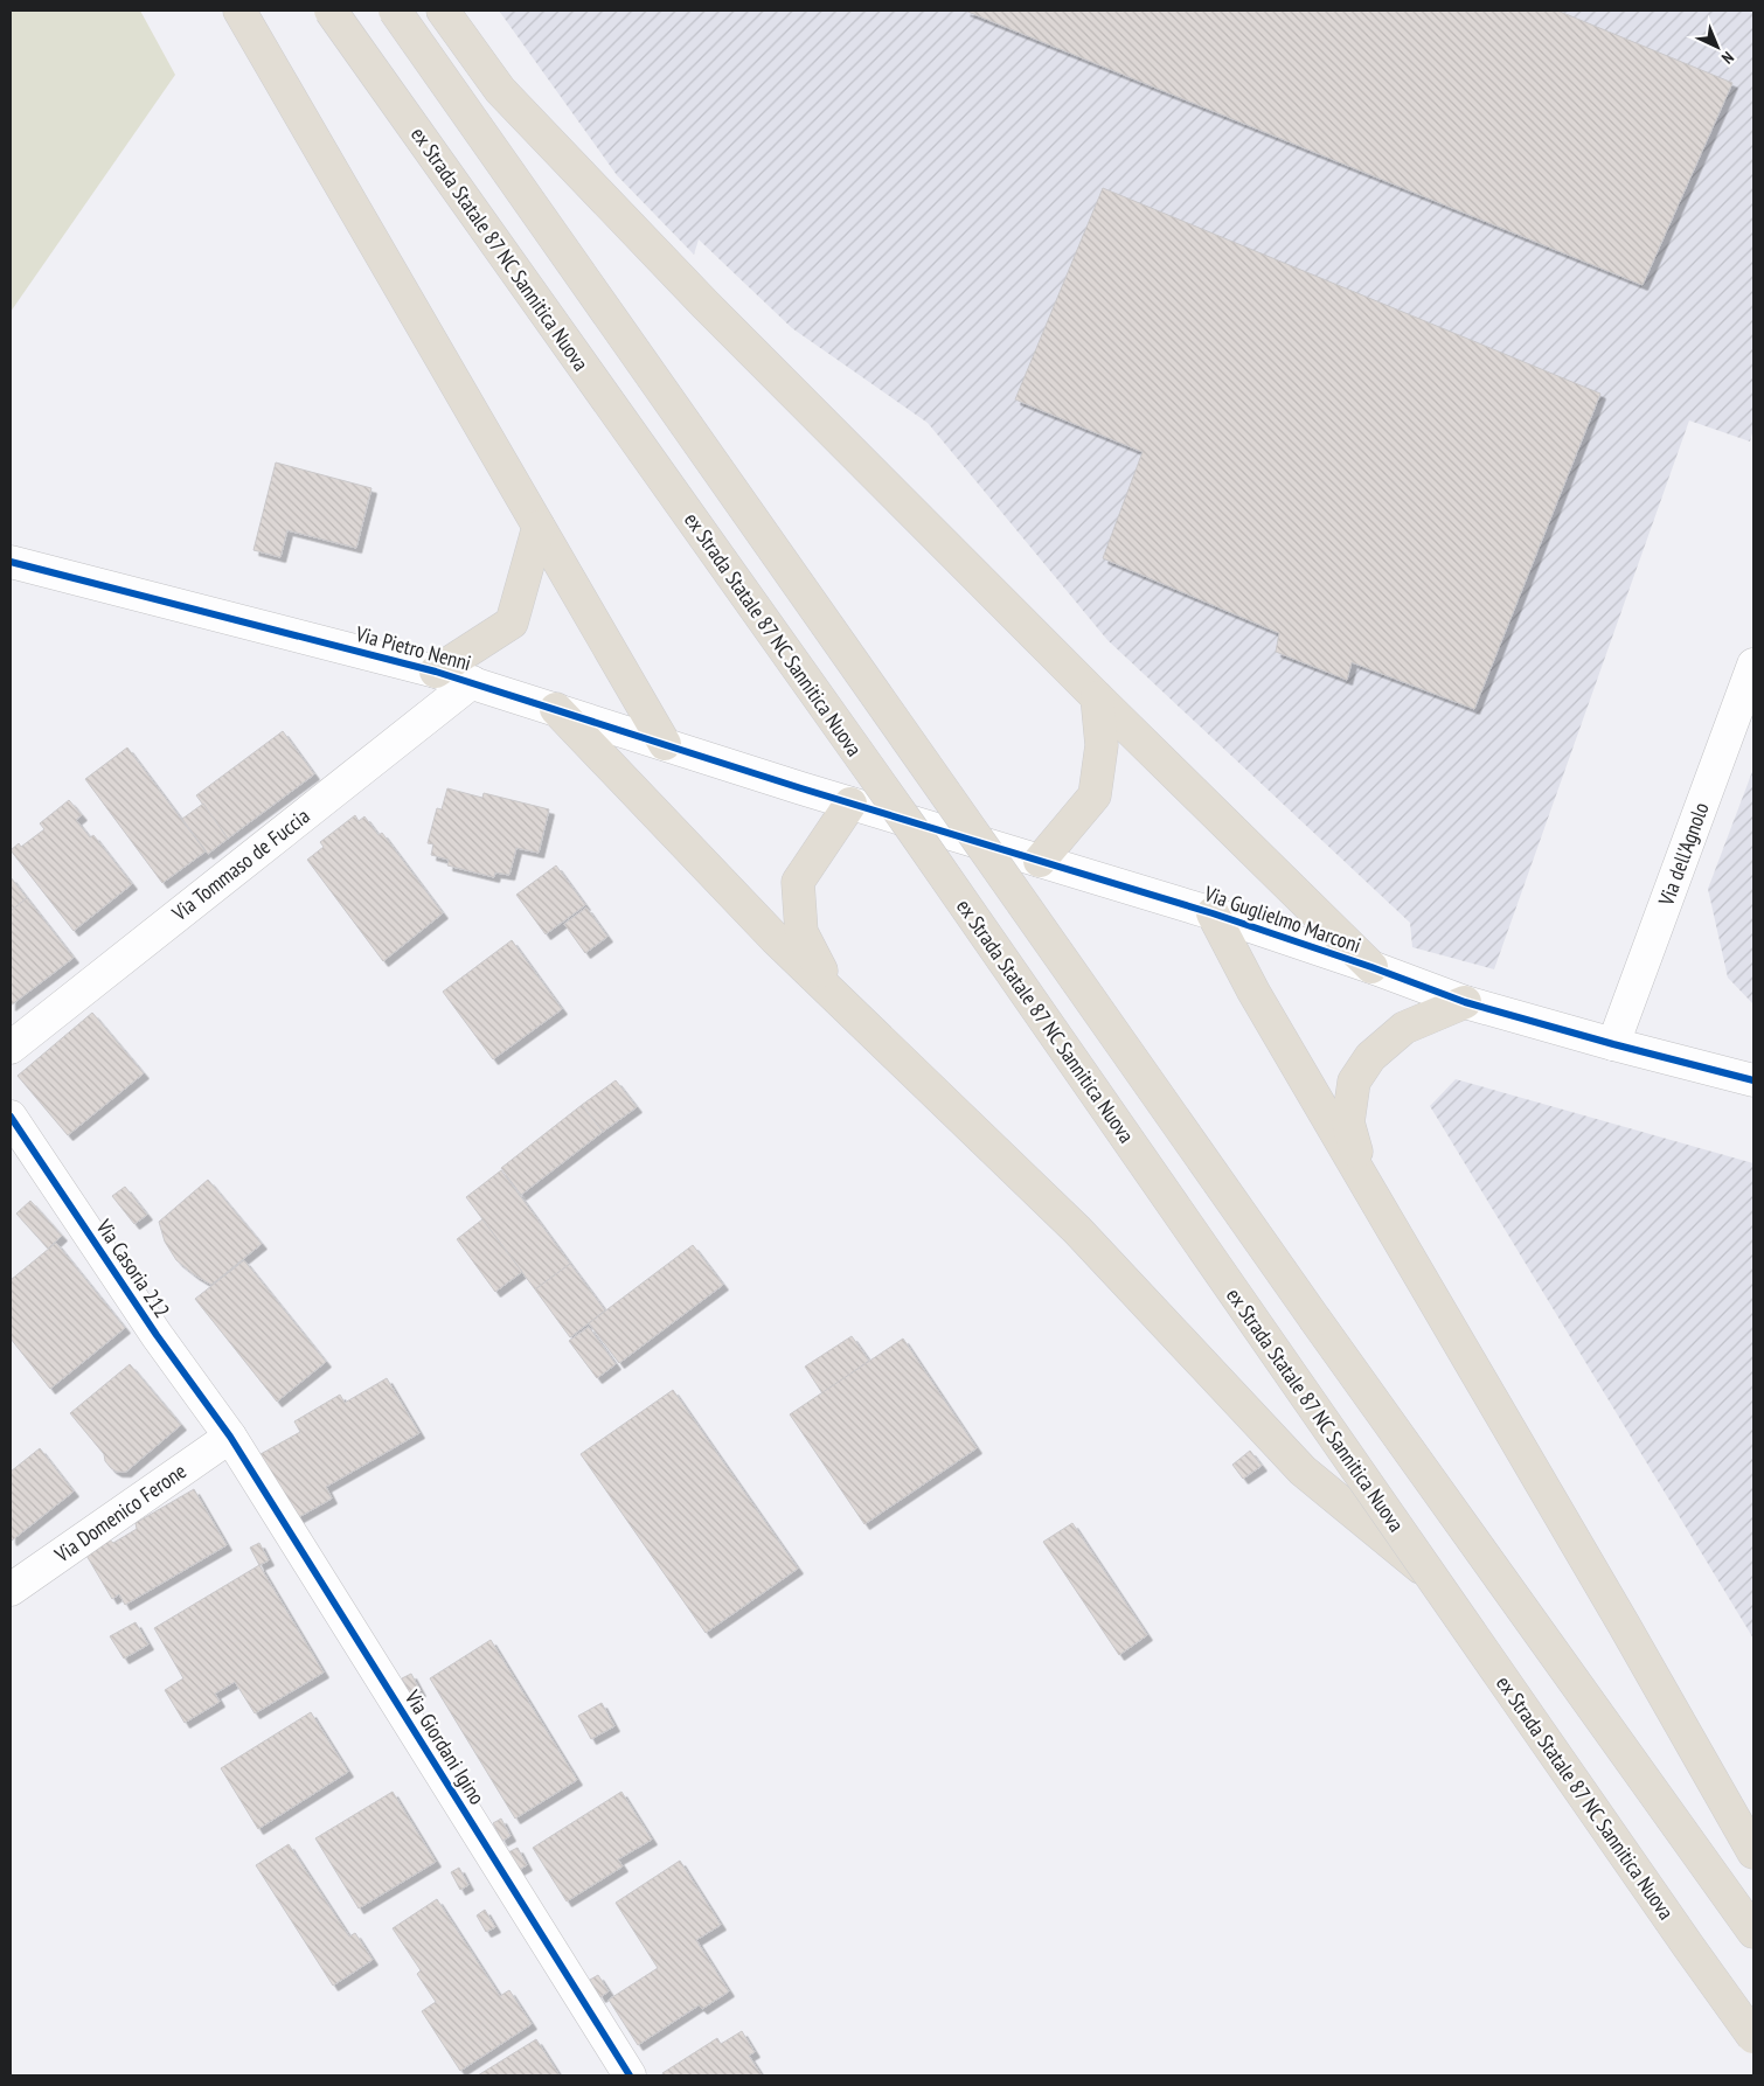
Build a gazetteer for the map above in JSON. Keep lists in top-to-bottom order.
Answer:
{
  "streets": {
    "highway": ["ex Strada Statale 87 NC Sannitica Nuova"],
    "street": [
      "Via Pietro Nenni",
      "Via dell'Agnolo",
      "Via Tommaso de Fuccia",
      "Via Guglielmo Marconi",
      "Via Casoria 212",
      "Via Domenico Ferone",
      "Via Giordani Igino"
    ]
  },
  "crossings": [
    ["Via Pietro Nenni", "Via Tommaso de Fuccia"],
    ["Via Pietro Nenni", "Via Guglielmo Marconi"],
    ["Via dell'Agnolo", "Via Guglielmo Marconi"],
    ["Via Casoria 212", "Via Domenico Ferone"],
    ["Via Casoria 212", "Via Giordani Igino"],
    ["Via Domenico Ferone", "Via Giordani Igino"]
  ],
  "north": "bottom right"
}
